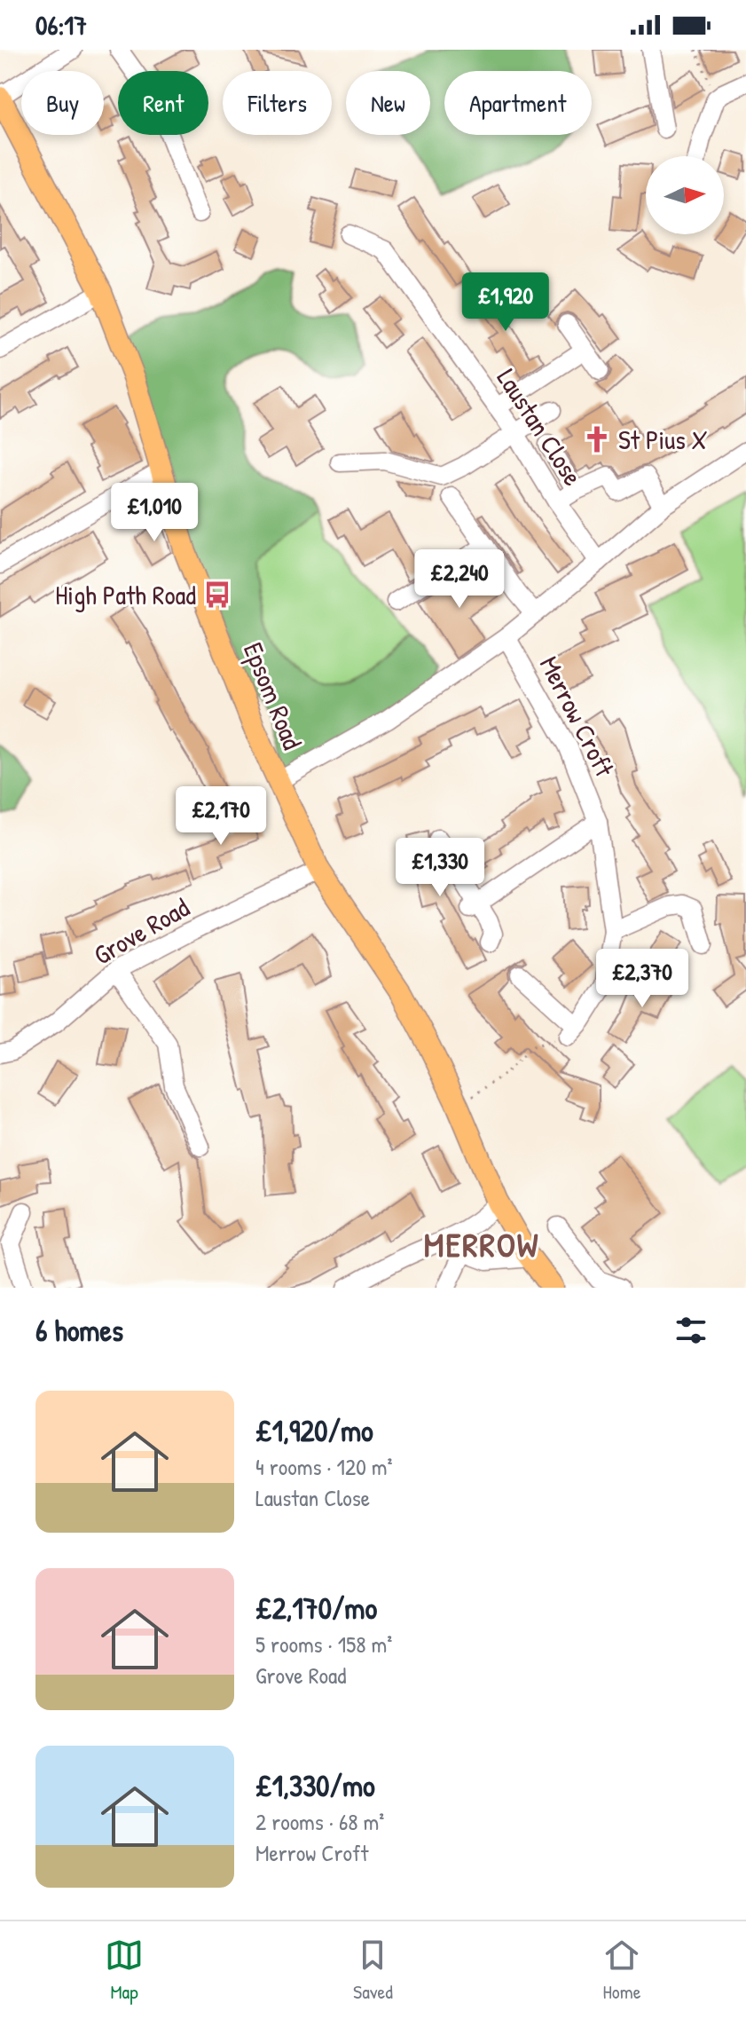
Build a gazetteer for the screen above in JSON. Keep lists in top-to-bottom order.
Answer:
{
  "streets": {
    "main road": ["Epsom Road"],
    "street": ["Laustan Close", "Merrow Croft", "Grove Road"]
  },
  "crossings": [
    ["Epsom Road", "Grove Road"]
  ],
  "districts": ["MERROW"],
  "places": {
    "church": ["St Pius X"],
    "bus stop": ["High Path Road"]
  },
  "north": "right",
  "page": {
    "status": "06:17",
    "chip": [
      "Buy",
      "Rent",
      "Filters",
      "New",
      "Apartment"
    ],
    "price": [
      "£1,920",
      "£1,010",
      "£2,240",
      "£2,170",
      "£1,330",
      "£2,370"
    ],
    "heading": "6 homes",
    "list": [
      {
        "name": "£1,920/mo",
        "note": "4 rooms · 120 m² · Laustan Close"
      },
      {
        "name": "£2,170/mo",
        "note": "5 rooms · 158 m² · Grove Road"
      },
      {
        "name": "£1,330/mo",
        "note": "2 rooms · 68 m² · Merrow Croft"
      }
    ],
    "tabs": ["Map", "Saved", "Home"]
  }
}
